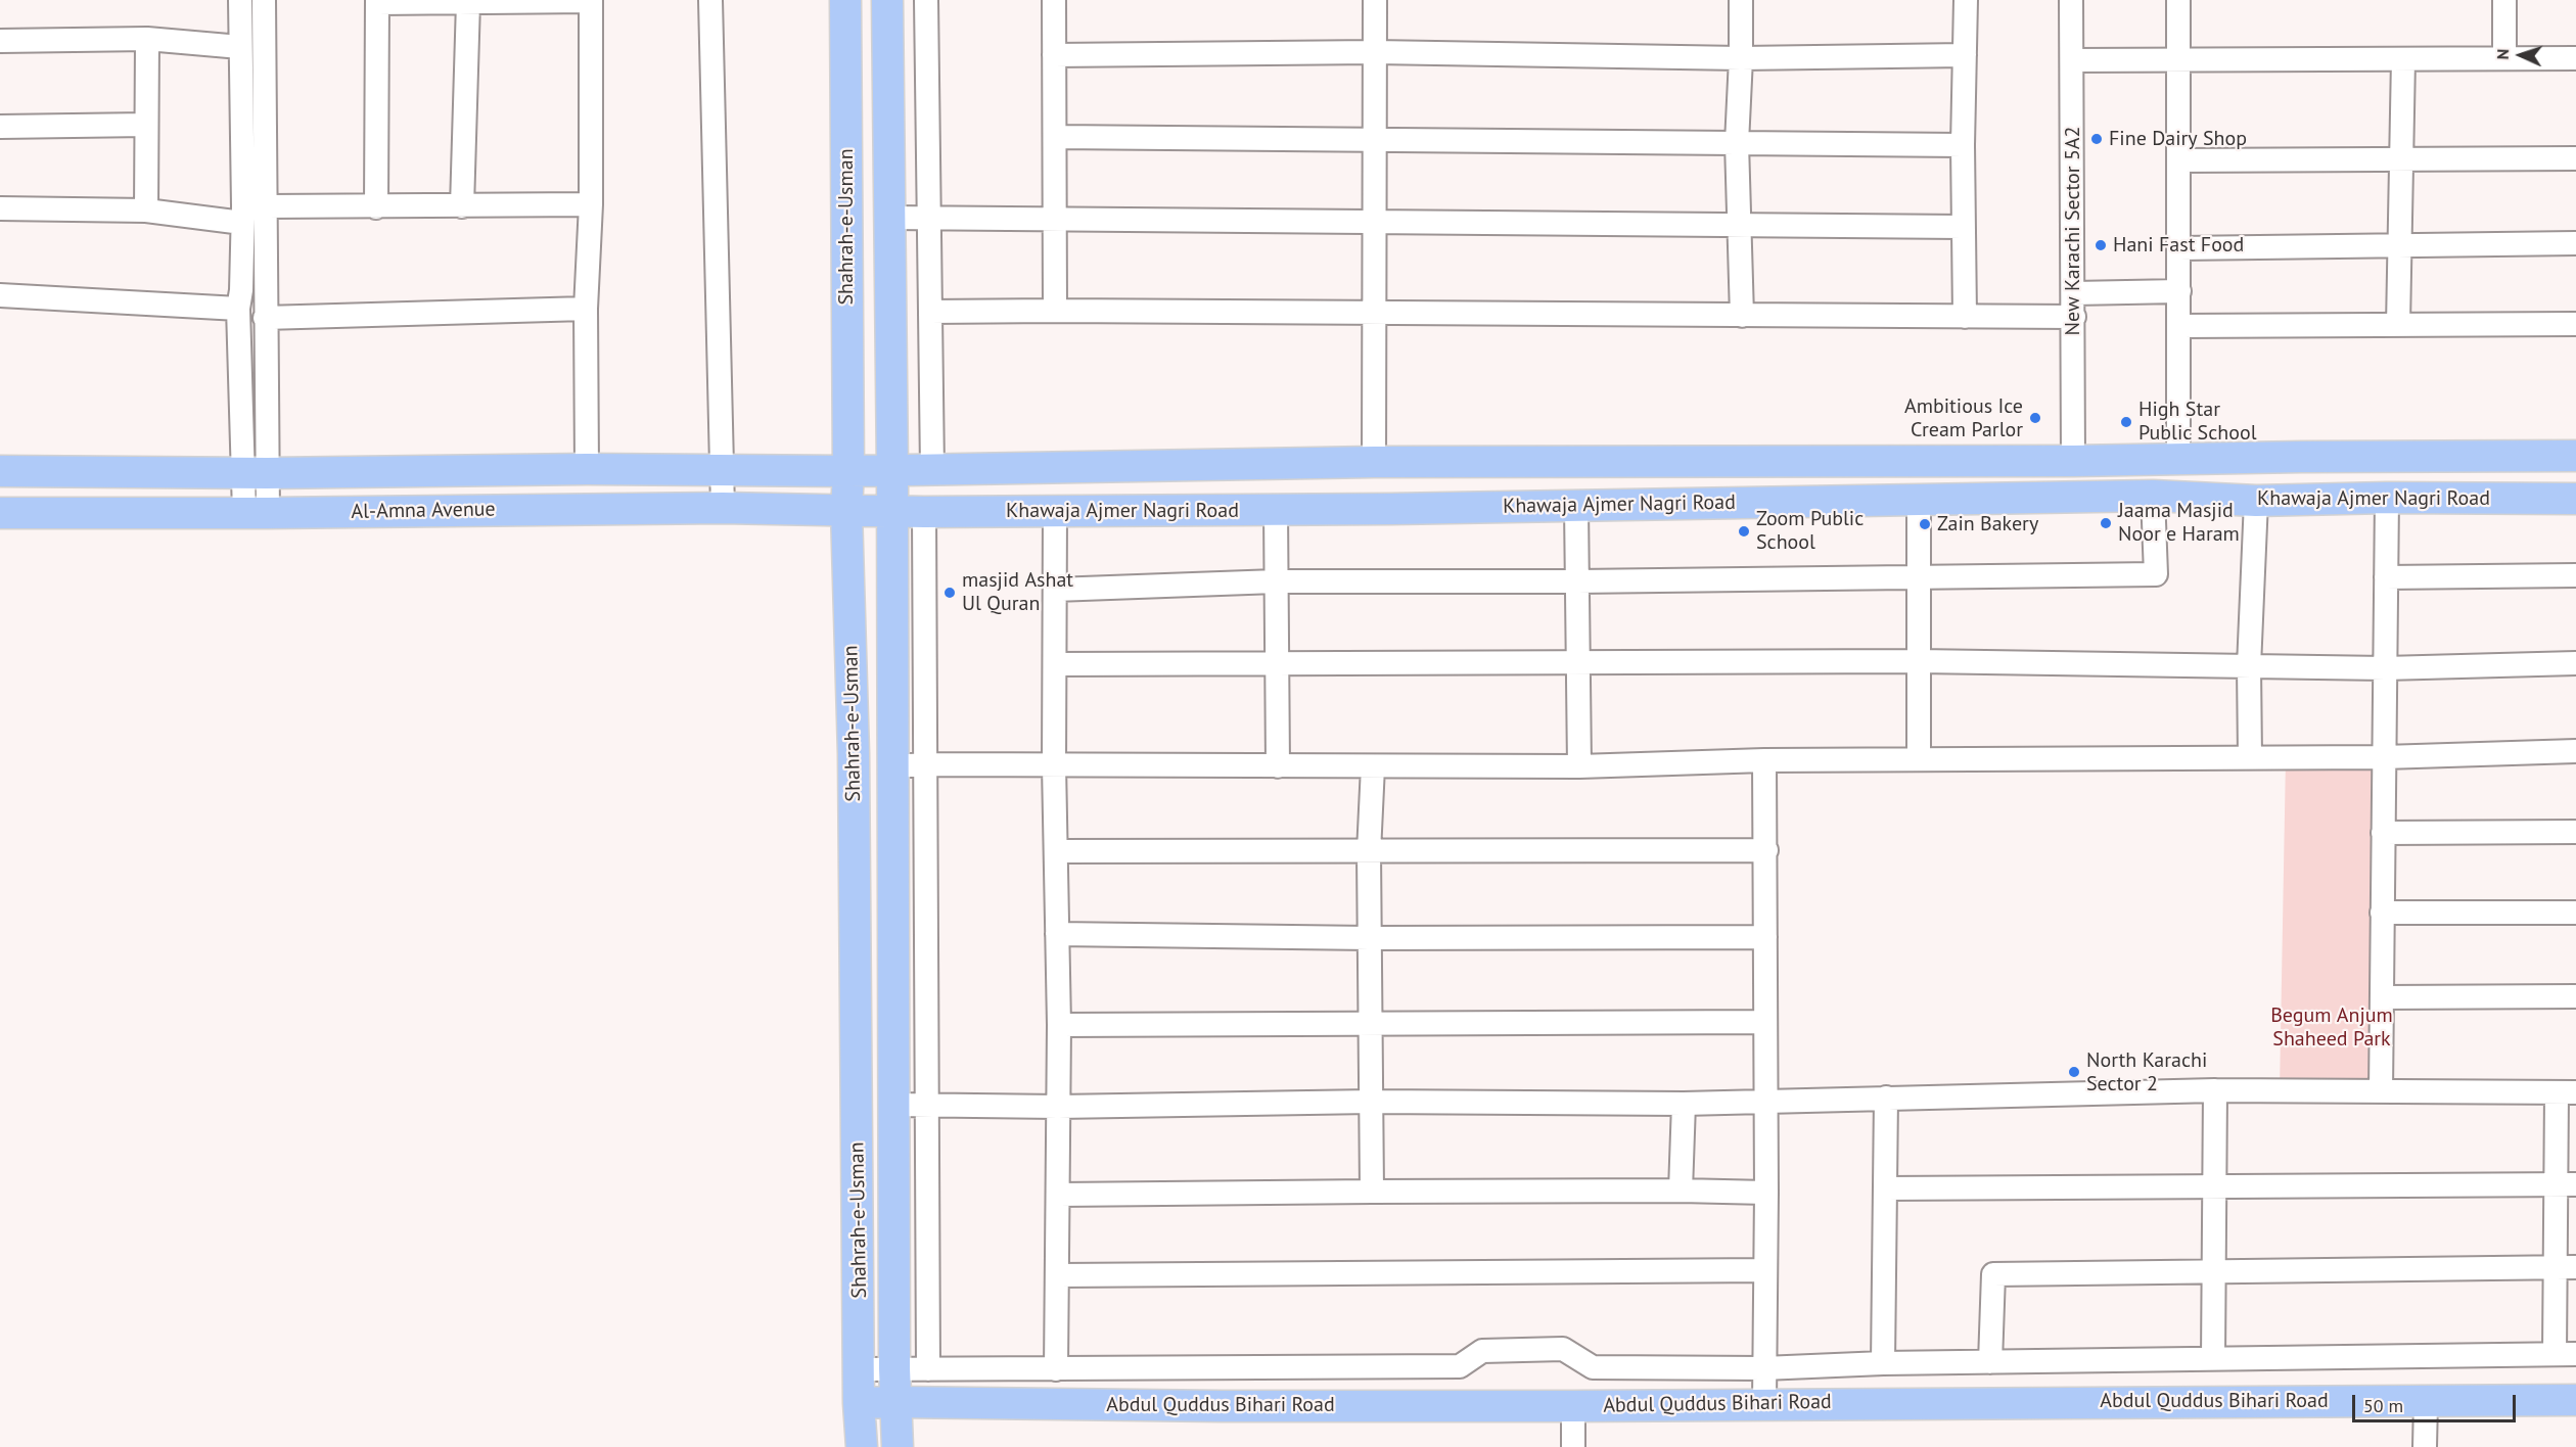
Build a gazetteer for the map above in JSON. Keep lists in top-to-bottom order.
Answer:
{
  "streets": {
    "main road": [
      "Shahrah-e-Usman",
      "Khawaja Ajmer Nagri Road",
      "Al-Amna Avenue",
      "Abdul Quddus Bihari Road"
    ],
    "street": ["New Karachi Sector 5A2"]
  },
  "crossings": [
    ["Shahrah-e-Usman", "Khawaja Ajmer Nagri Road"],
    ["Shahrah-e-Usman", "Al-Amna Avenue"],
    ["Shahrah-e-Usman", "Abdul Quddus Bihari Road"],
    ["New Karachi Sector 5A2", "Khawaja Ajmer Nagri Road"],
    ["Khawaja Ajmer Nagri Road", "Al-Amna Avenue"]
  ],
  "parks": ["Begum Anjum Shaheed Park"],
  "places": [
    "Fine Dairy Shop",
    "Hani Fast Food",
    "Ambitious Ice Cream Parlor",
    "High Star Public School",
    "Jaama Masjid Noor e Haram",
    "Zain Bakery",
    "Zoom Public School",
    "masjid Ashat Ul Quran",
    "North Karachi Sector 2"
  ],
  "scale_bar": "50 m",
  "north": "left"
}
